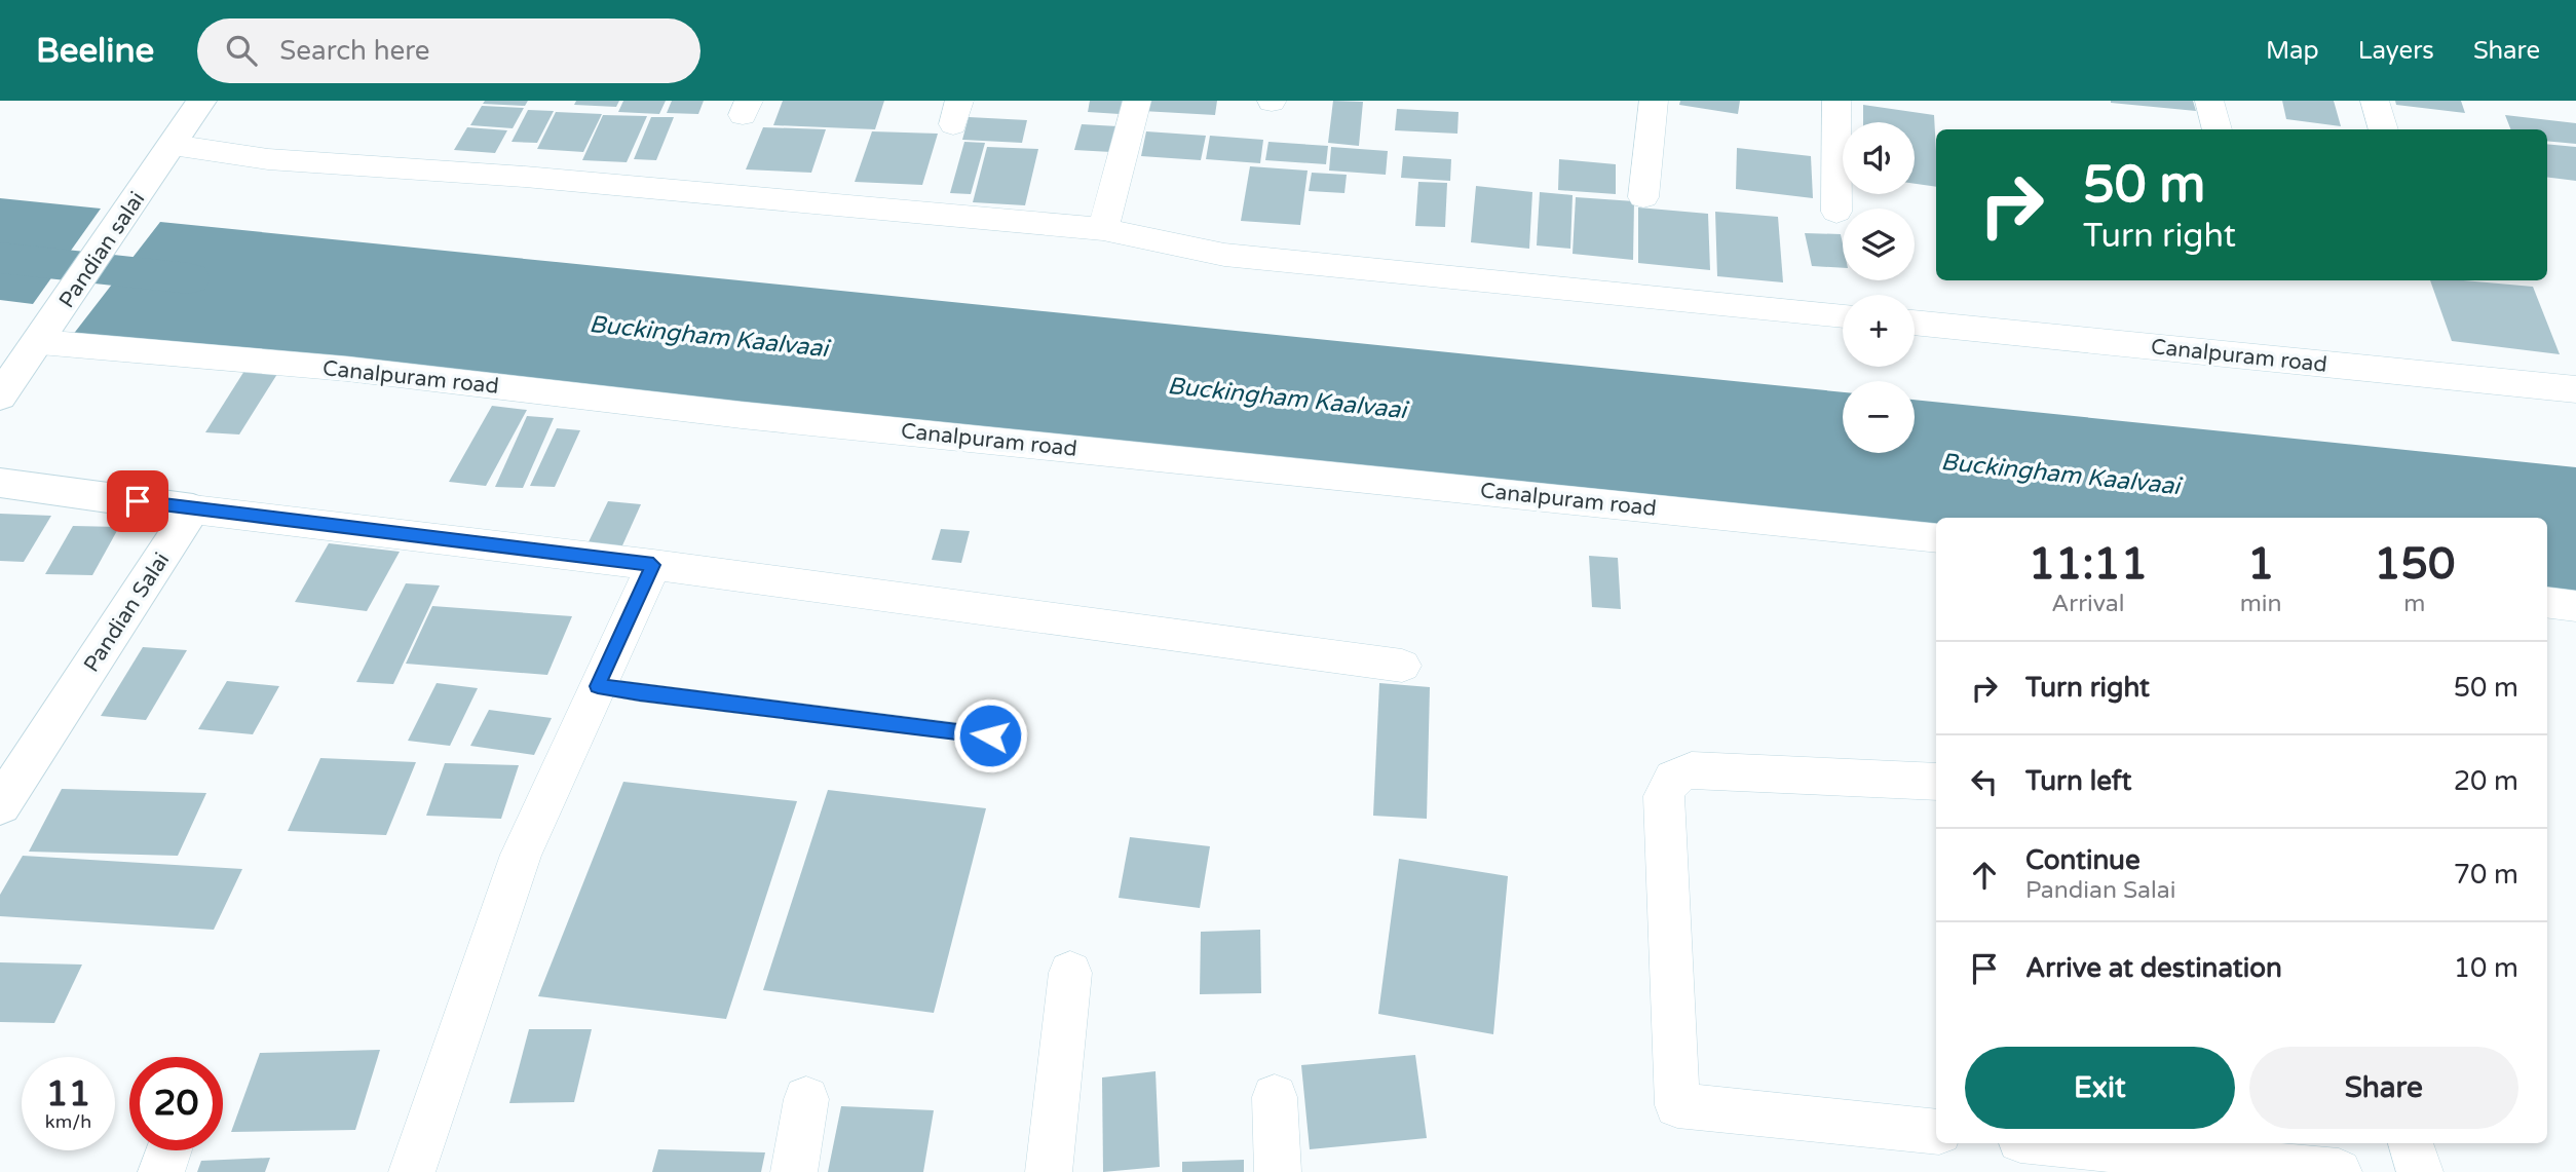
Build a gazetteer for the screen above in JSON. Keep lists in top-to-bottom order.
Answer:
{
  "streets": {
    "street": ["Pandian salai", "Canalpuram road", "Pandian Salai"]
  },
  "crossings": [
    ["Pandian salai", "Canalpuram road"]
  ],
  "water": ["Buckingham Kaalvaai"],
  "page": {
    "header": "Beeline",
    "search": "Search here",
    "nav": ["Map", "Layers", "Share"],
    "map_buttons": ["+", "−"],
    "turn": ["50 m", "Turn right"],
    "eta": [
      "11:11",
      "Arrival",
      "1",
      "min",
      "150",
      "m"
    ],
    "list": [
      {
        "name": "Turn right",
        "value": "50 m"
      },
      {
        "name": "Turn left",
        "value": "20 m"
      },
      {
        "name": "Continue",
        "note": "Pandian Salai",
        "value": "70 m"
      },
      {
        "name": "Arrive at destination",
        "value": "10 m"
      }
    ],
    "buttons": ["Exit", "Share"],
    "speed": "11 km/h",
    "limit": "20"
  }
}
